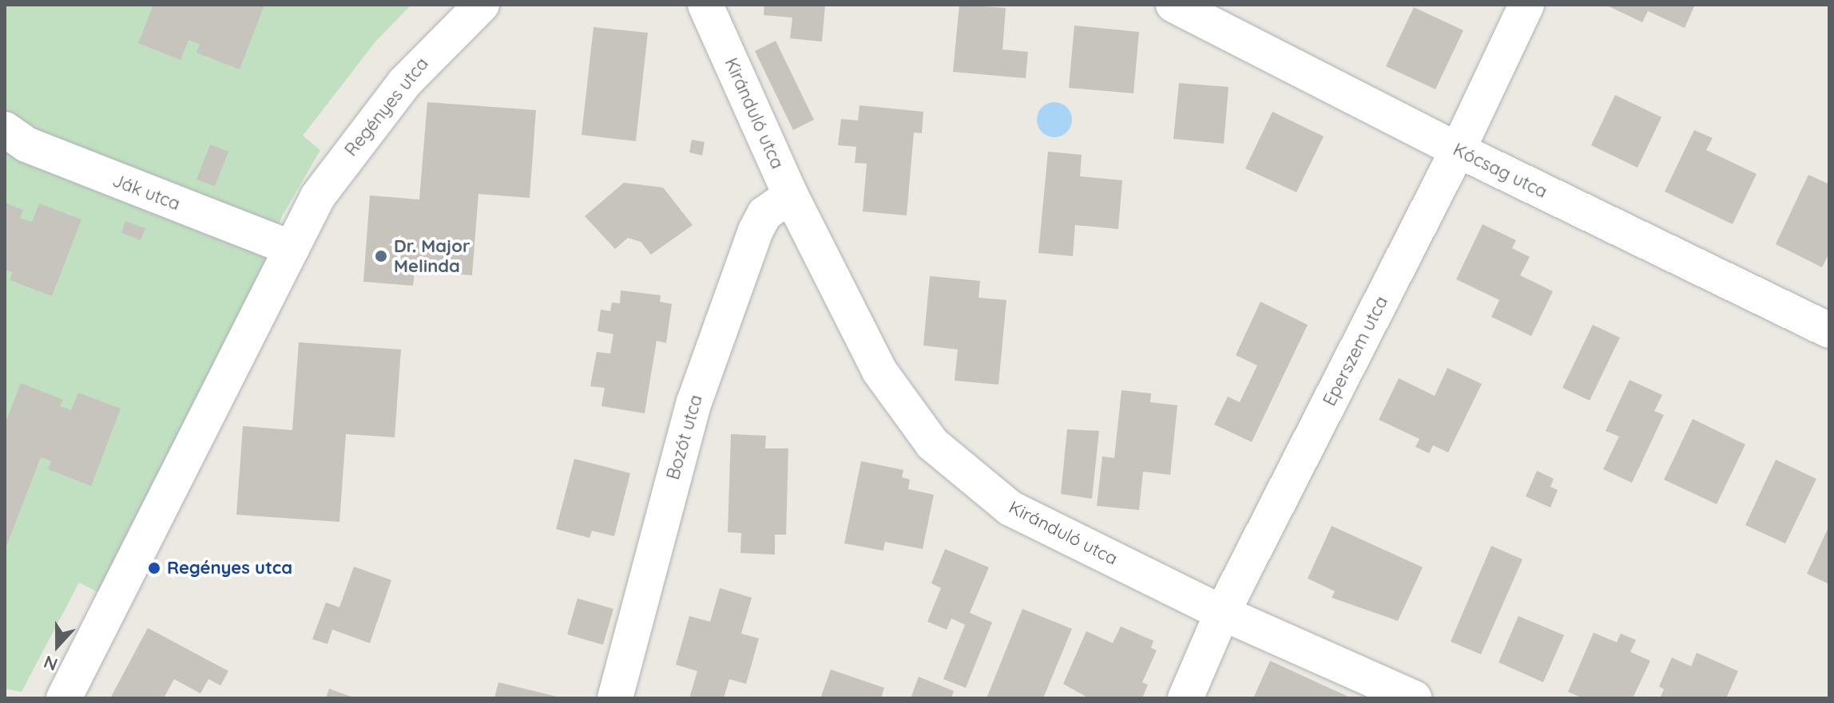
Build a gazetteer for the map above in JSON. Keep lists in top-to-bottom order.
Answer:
{
  "streets": {
    "street": [
      "Regényes utca",
      "Kiránduló utca",
      "Kócsag utca",
      "Ják utca",
      "Eperszem utca",
      "Bozót utca"
    ]
  },
  "crossings": [
    ["Regényes utca", "Ják utca"],
    ["Kiránduló utca", "Eperszem utca"],
    ["Kiránduló utca", "Bozót utca"],
    ["Kócsag utca", "Eperszem utca"]
  ],
  "places": ["Dr. Major Melinda", "Regényes utca"],
  "north": "bottom"
}
